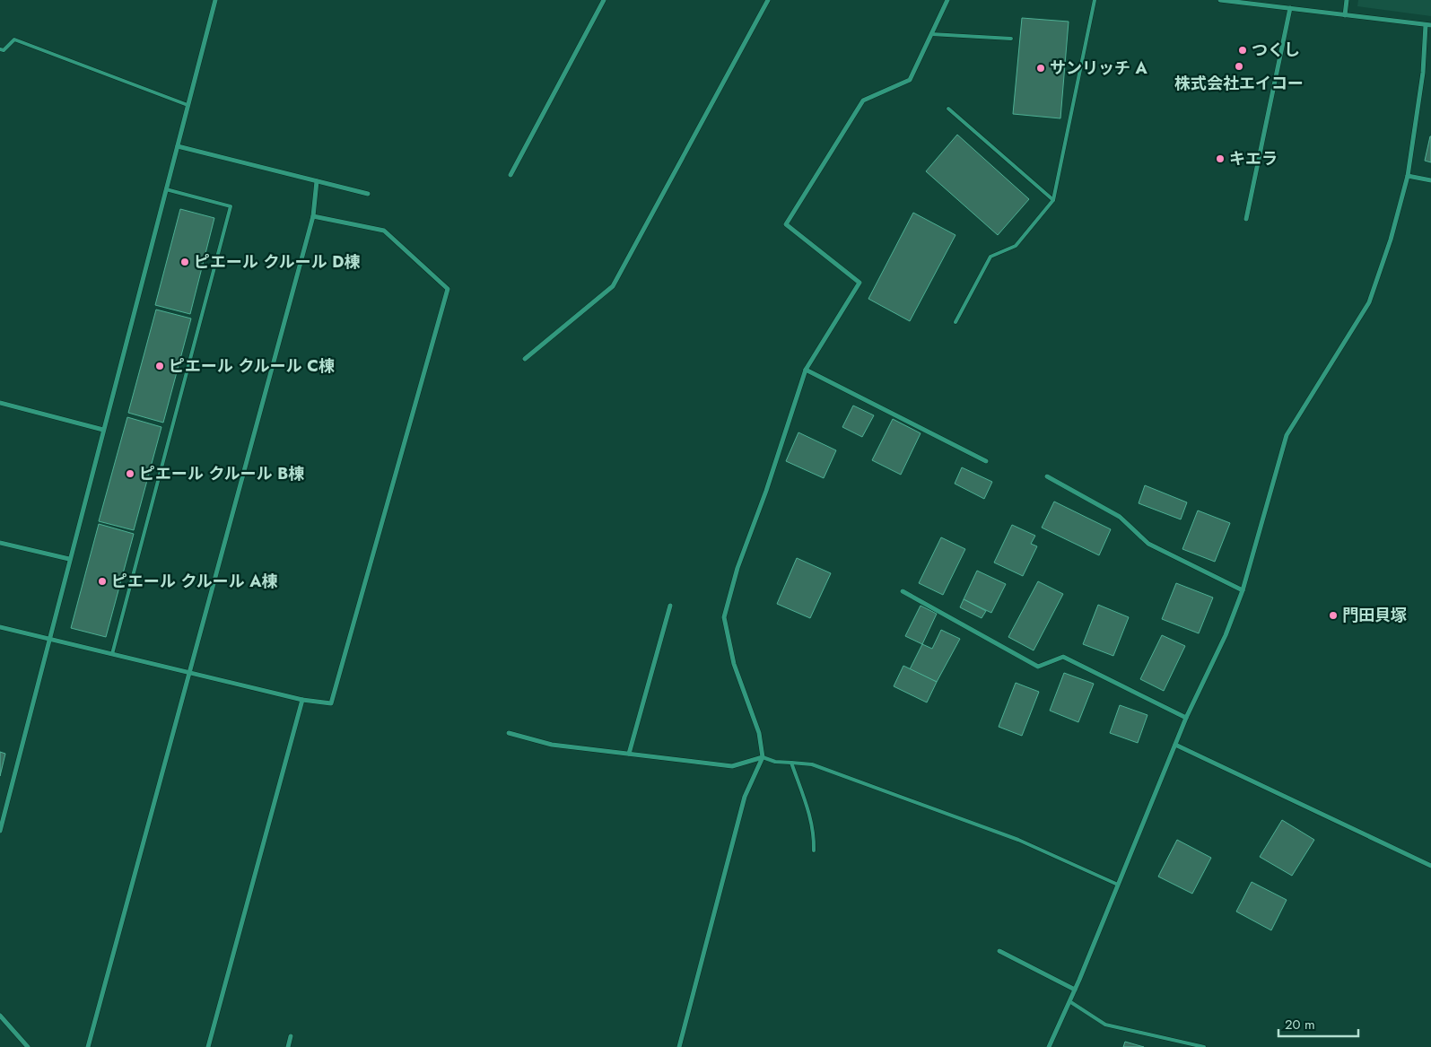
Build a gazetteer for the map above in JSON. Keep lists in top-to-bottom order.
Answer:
{
  "places": [
    "つくし",
    "株式会社エイコー",
    "サンリッチ A",
    "キエラ",
    "ピエール クルール D棟",
    "ピエール クルール C棟",
    "ピエール クルール B棟",
    "ピエール クルール A棟",
    "門田貝塚"
  ],
  "scale_bar": "20 m"
}
